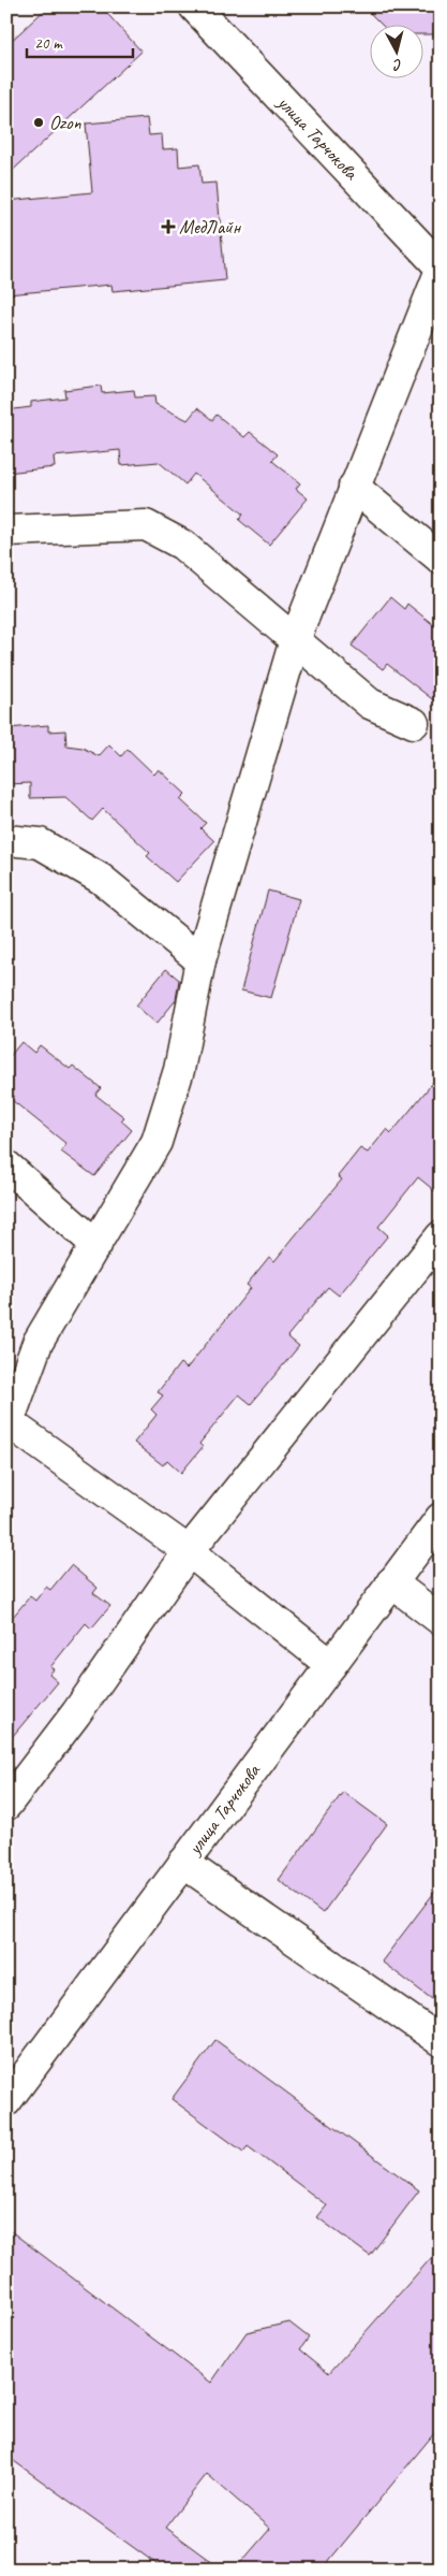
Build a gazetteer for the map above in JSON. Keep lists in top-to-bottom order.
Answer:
{
  "streets": {
    "main road": ["улица Тарчокова"]
  },
  "places": {
    "other": ["Ozon"],
    "health": ["МедЛайн"]
  },
  "scale_bar": "20 m",
  "north": "bottom"
}
